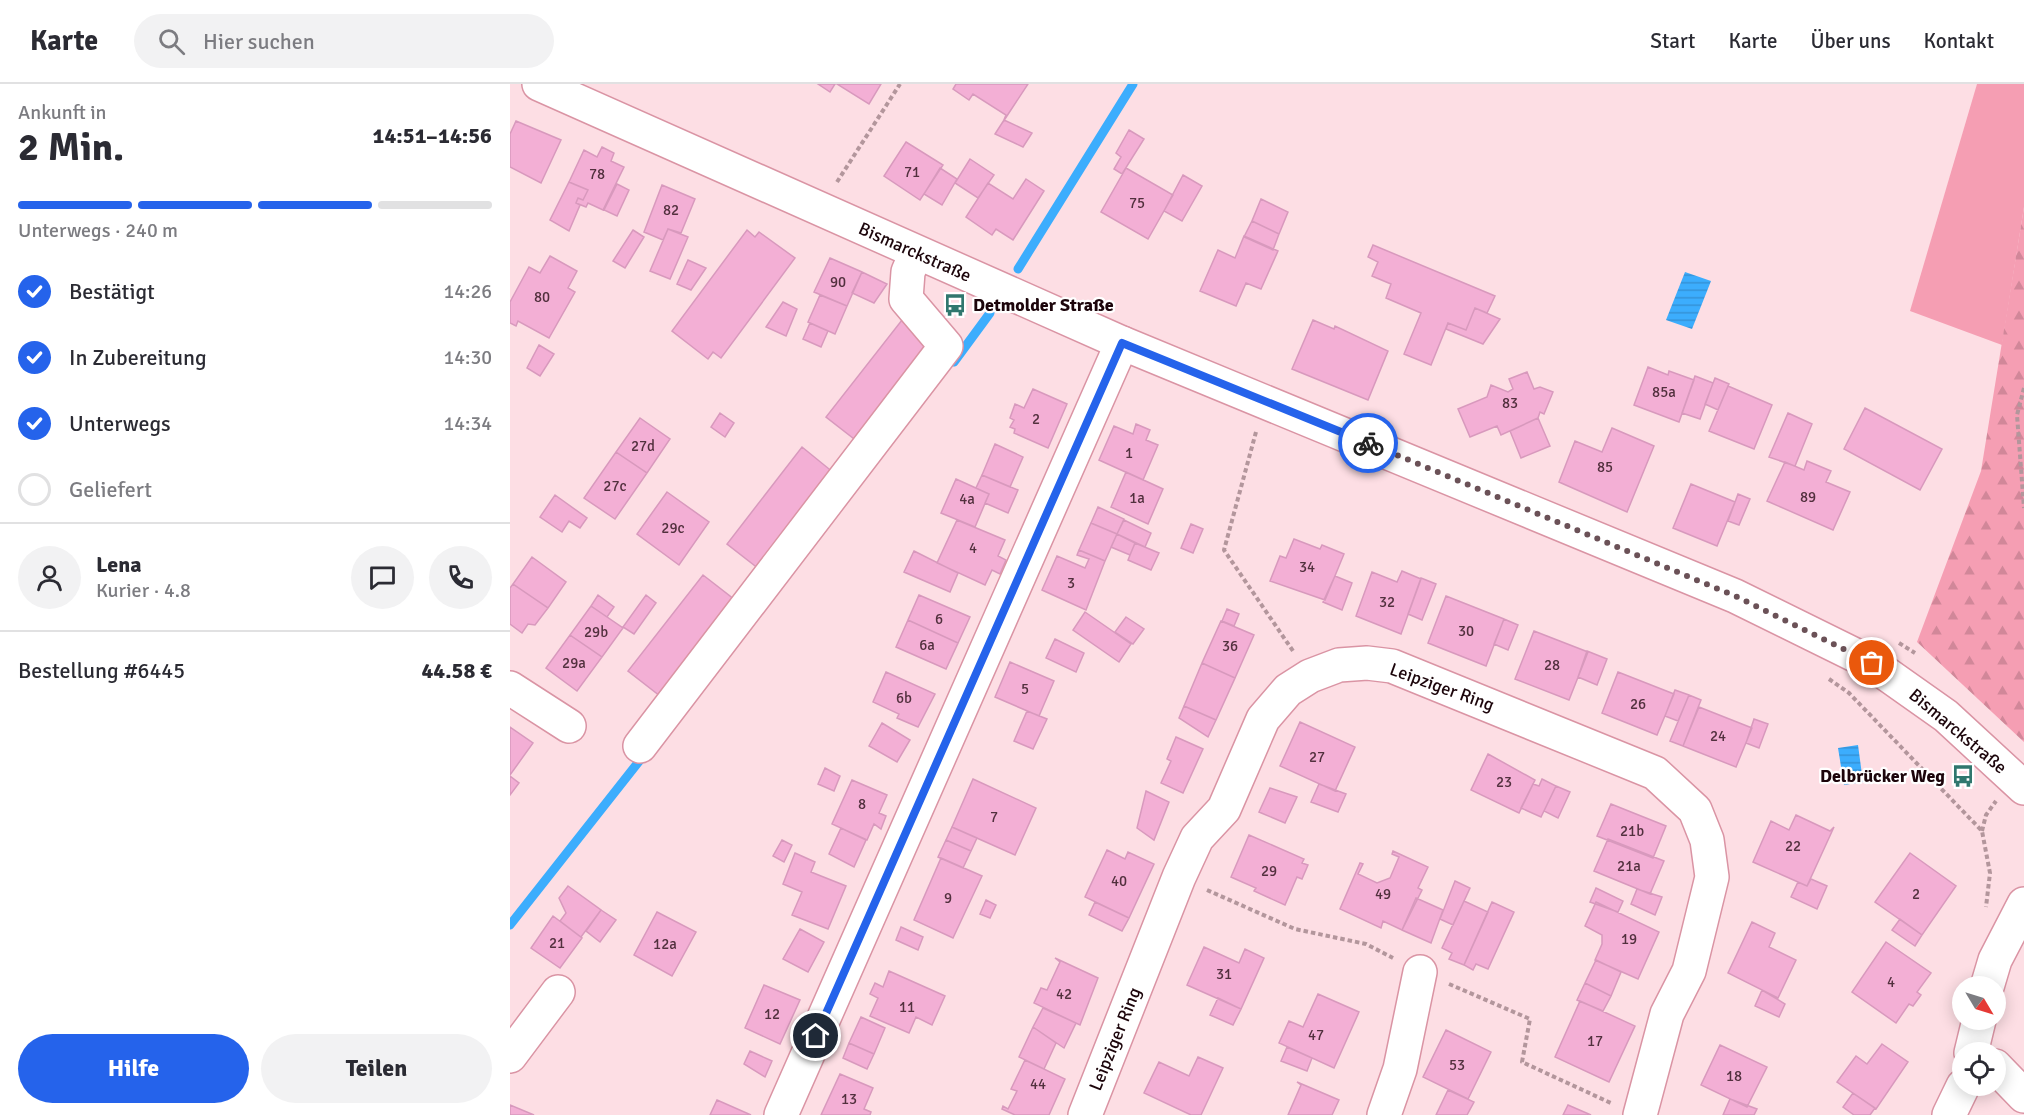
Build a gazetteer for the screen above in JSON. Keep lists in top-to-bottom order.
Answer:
{
  "streets": {
    "street": ["Bismarckstraße", "Leipziger Ring"]
  },
  "places": {
    "bus stop": ["Detmolder Straße", "Delbrücker Weg"]
  },
  "house_numbers": [
    "71",
    "78",
    "75",
    "82",
    "90",
    "80",
    "85a",
    "83",
    "2",
    "27d",
    "1",
    "85",
    "27c",
    "89",
    "1a",
    "4a",
    "29c",
    "4",
    "34",
    "3",
    "32",
    "6",
    "30",
    "29b",
    "6a",
    "36",
    "29a",
    "28",
    "5",
    "6b",
    "26",
    "24",
    "27",
    "23",
    "8",
    "7",
    "21b",
    "22",
    "21a",
    "29",
    "40",
    "49",
    "2",
    "9",
    "19",
    "21",
    "12a",
    "31",
    "4",
    "42",
    "11",
    "12",
    "47",
    "17",
    "53",
    "18",
    "44",
    "13"
  ],
  "north": "bottom right",
  "page": {
    "header": "Karte",
    "search": "Hier suchen",
    "nav": [
      "Start",
      "Karte",
      "Über uns",
      "Kontakt"
    ],
    "heading": ["2 Min.", "Ankunft in", "14:51–14:56"],
    "panel": [
      "Lena",
      "Kurier · 4.8",
      "Bestellung #6445",
      "44.58 €"
    ],
    "bar": "Unterwegs · 240 m",
    "list": [
      ["Bestätigt", "14:26"],
      ["In Zubereitung", "14:30"],
      ["Unterwegs", "14:34"],
      "Geliefert"
    ],
    "buttons": ["Hilfe", "Teilen"]
  }
}
